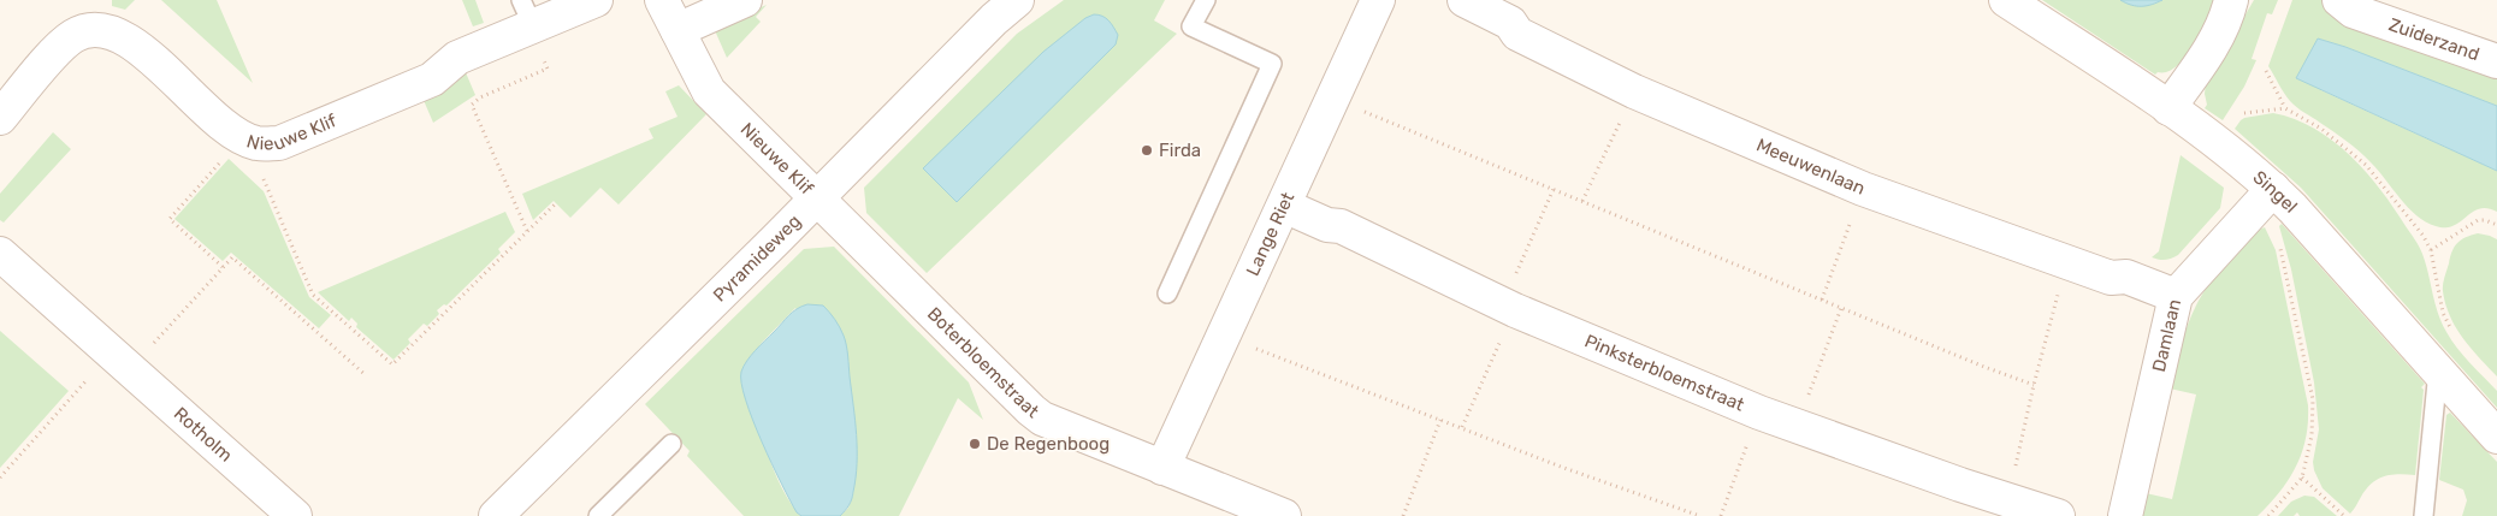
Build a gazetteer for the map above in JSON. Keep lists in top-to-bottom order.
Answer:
{
  "streets": {
    "street": [
      "Zuiderzand",
      "Nieuwe Klif",
      "Meeuwenlaan",
      "Singel",
      "Lange Riet",
      "Pyramideweg",
      "Damlaan",
      "Boterbloemstraat",
      "Pinksterbloemstraat",
      "Rotholm"
    ]
  },
  "crossings": [
    ["Nieuwe Klif", "Pyramideweg"],
    ["Nieuwe Klif", "Boterbloemstraat"],
    ["Meeuwenlaan", "Damlaan"],
    ["Singel", "Damlaan"],
    ["Lange Riet", "Boterbloemstraat"],
    ["Lange Riet", "Pinksterbloemstraat"],
    ["Pyramideweg", "Boterbloemstraat"]
  ],
  "places": ["Firda", "De Regenboog"]
}
